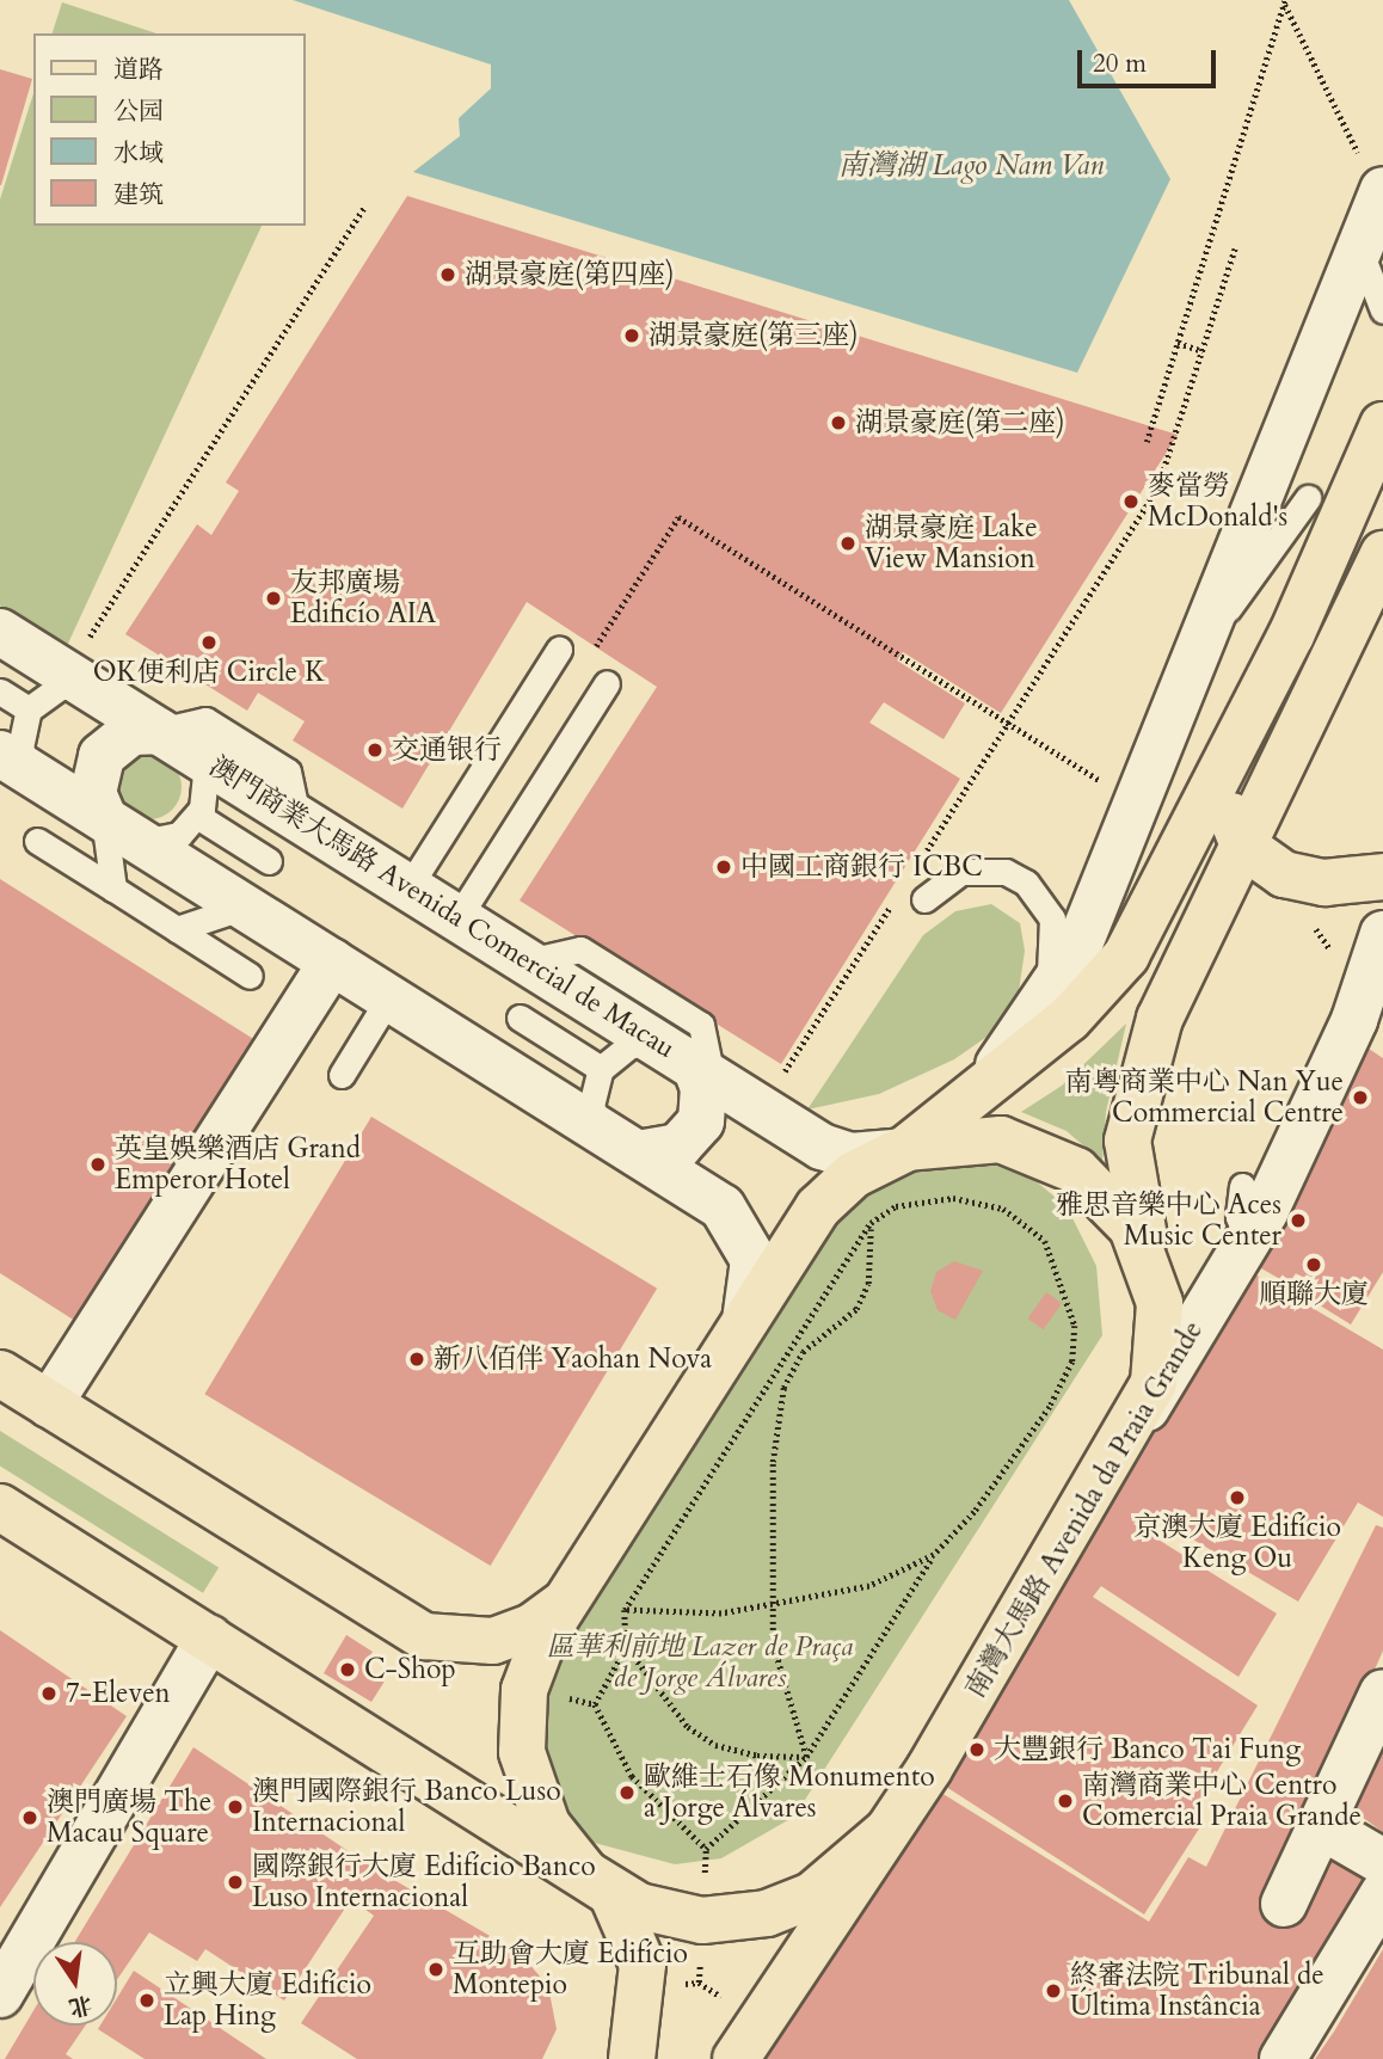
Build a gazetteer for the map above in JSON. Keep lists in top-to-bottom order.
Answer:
{
  "streets": {
    "main road": ["南灣大馬路 Avenida da Praia Grande"],
    "street": ["澳門商業大馬路 Avenida Comercial de Macau"]
  },
  "water": ["南灣湖 Lago Nam Van"],
  "parks": ["區華利前地 Lazer de Praça de Jorge Álvares"],
  "places": [
    "湖景豪庭(第四座)",
    "湖景豪庭(第三座)",
    "湖景豪庭(第二座)",
    "麥當勞 McDonald's",
    "湖景豪庭 Lake View Mansion",
    "友邦廣場 Edificío AIA",
    "OK便利店 Circle K",
    "交通银行",
    "中國工商銀行 ICBC",
    "南粵商業中心 Nan Yue Commercial Centre",
    "英皇娛樂酒店 Grand Emperor Hotel",
    "雅思音樂中心 Aces Music Center",
    "順聯大廈",
    "新八佰伴 Yaohan Nova",
    "京澳大廈 Edifício Keng Ou",
    "C-Shop",
    "7-Eleven",
    "大豐銀行 Banco Tai Fung",
    "歐維士石像 Monumento a Jorge Álvares",
    "南灣商業中心 Centro Comercial Praia Grande",
    "澳門國際銀行 Banco Luso Internacional",
    "澳門廣場 The Macau Square",
    "國際銀行大廈 Edifício Banco Luso Internacional",
    "互助會大廈 Edifício Montepio",
    "終審法院 Tribunal de Última Instância",
    "立興大廈 Edifício Lap Hing"
  ],
  "legend": [
    "道路",
    "公园",
    "水域",
    "建筑"
  ],
  "scale_bar": "20 m",
  "north": "bottom"
}
